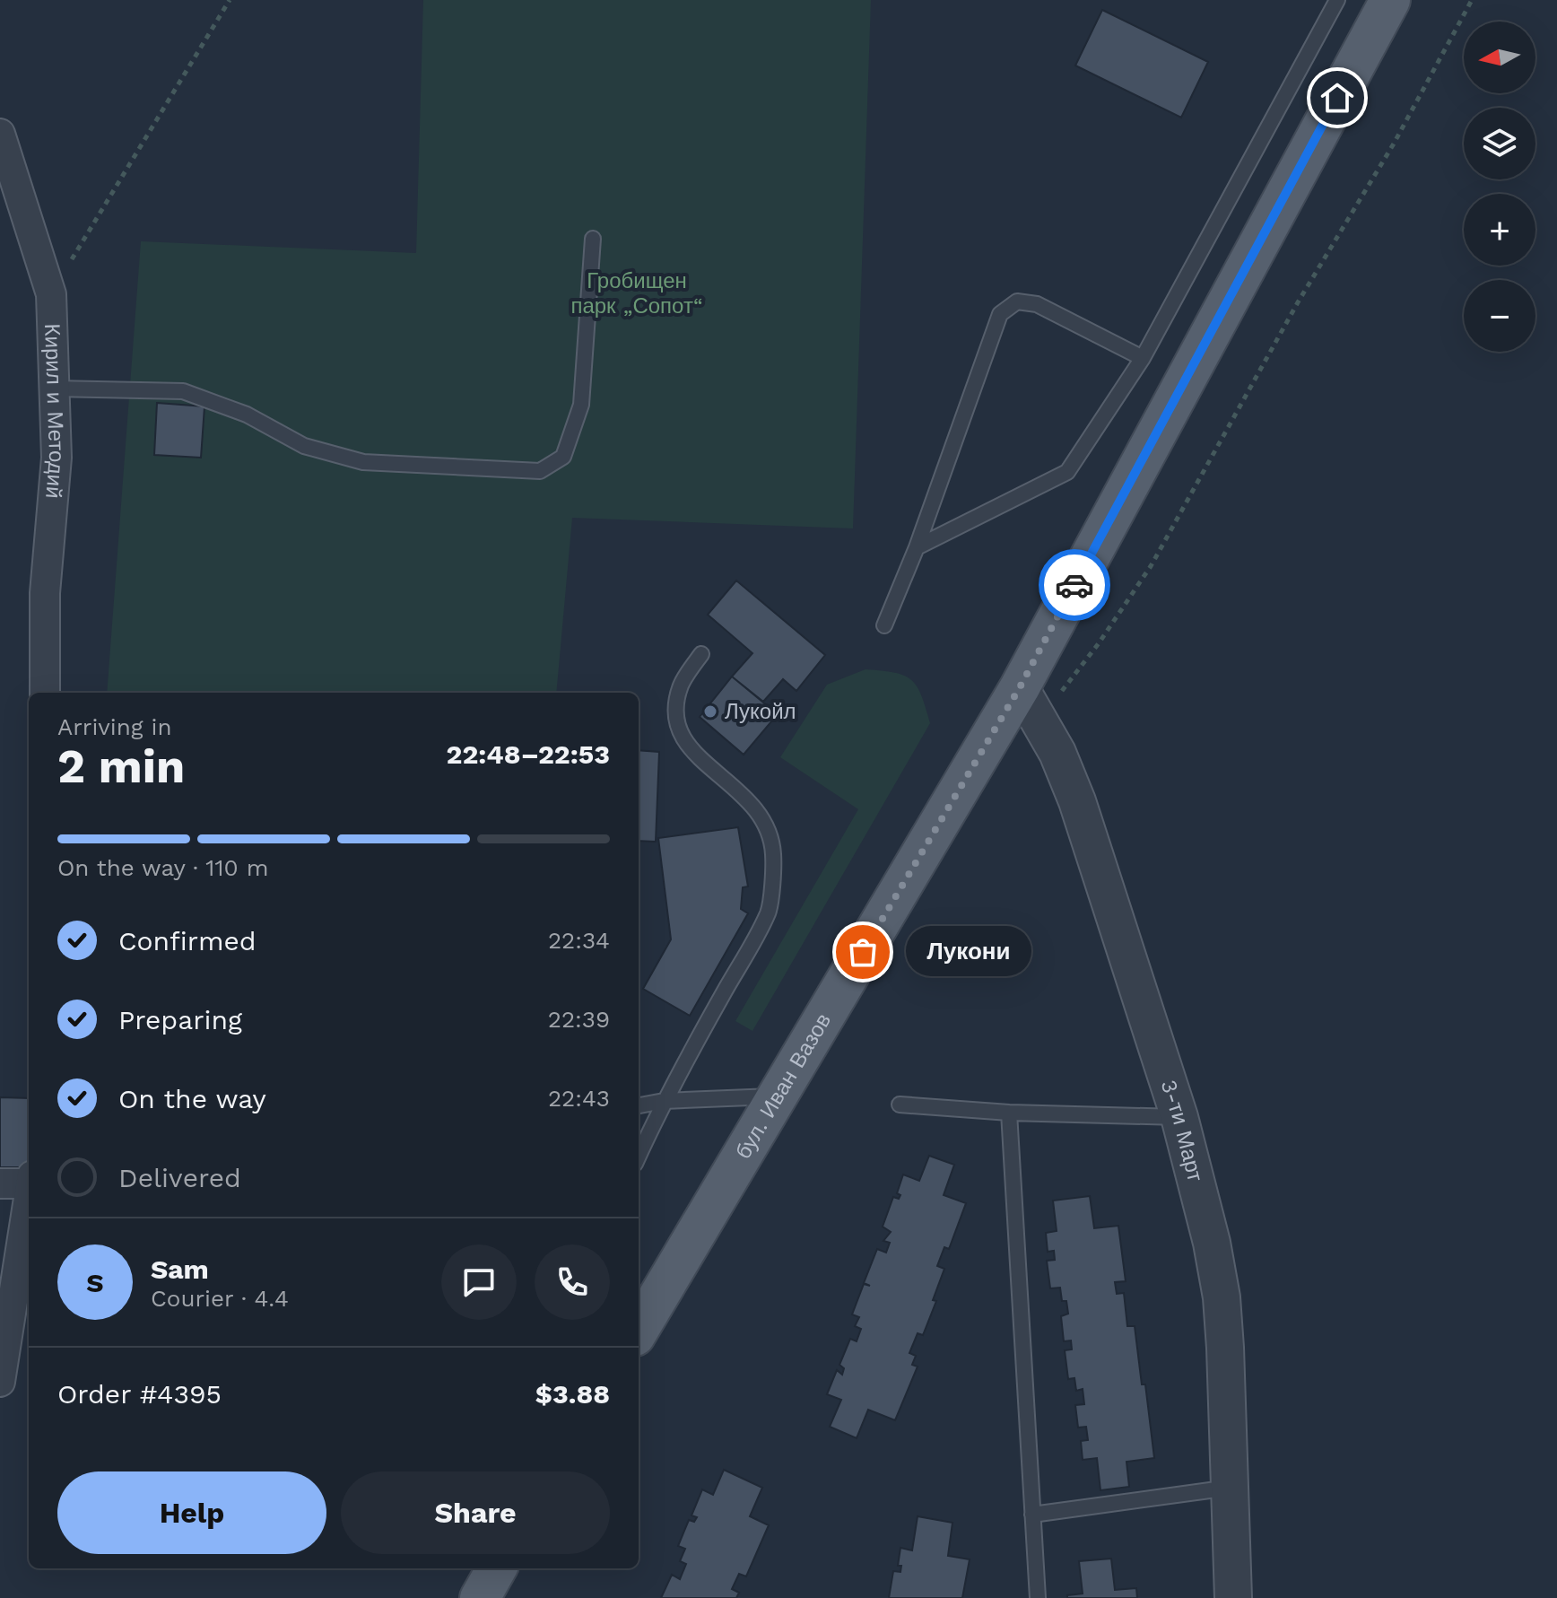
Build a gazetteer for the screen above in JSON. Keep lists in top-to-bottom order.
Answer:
{
  "streets": {
    "main road": ["бул. Иван Вазов"],
    "street": ["Кирил и Методий", "3-ти Март"]
  },
  "crossings": [
    ["бул. Иван Вазов", "3-ти Март"]
  ],
  "parks": ["Гробищен парк „Сопот“"],
  "places": ["Лукойл", "Лукони"],
  "north": "left",
  "page": {
    "map_buttons": ["+", "−"],
    "heading": ["2 min", "Arriving in", "22:48–22:53"],
    "panel": [
      "Sam",
      "Courier · 4.4",
      "Order #4395",
      "$3.88"
    ],
    "bar": "On the way · 110 m",
    "list": [
      ["Confirmed", "22:34"],
      ["Preparing", "22:39"],
      ["On the way", "22:43"],
      "Delivered"
    ],
    "bubble": "Лукони",
    "round": "S",
    "buttons": ["Help", "Share"]
  }
}
